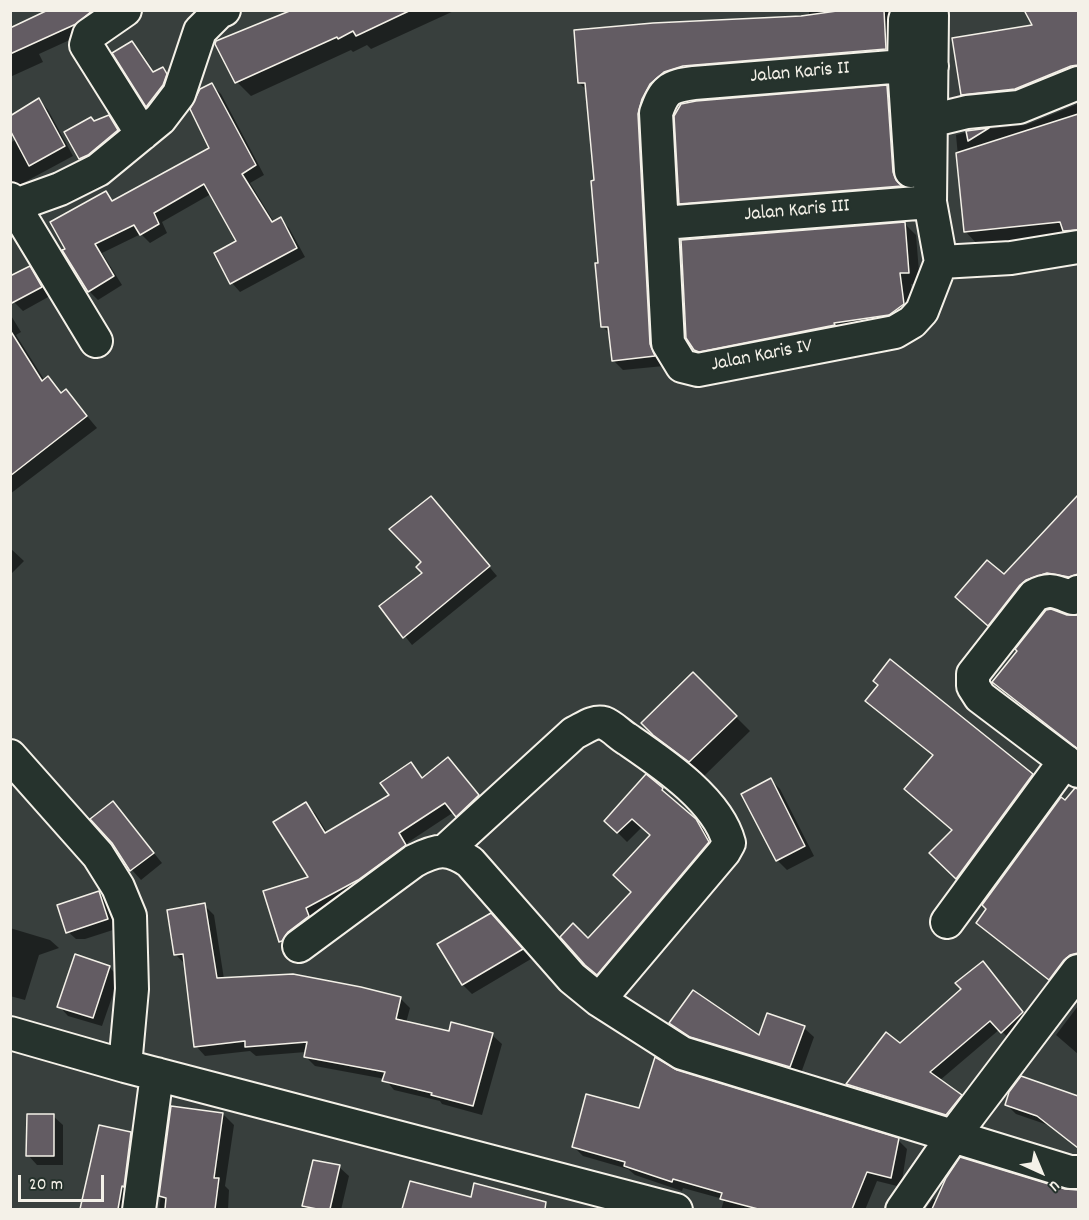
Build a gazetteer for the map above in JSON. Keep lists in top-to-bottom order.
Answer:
{
  "streets": {
    "street": ["Jalan Karis II", "Jalan Karis III", "Jalan Karis IV"]
  },
  "crossings": [
    ["Jalan Karis II", "Jalan Karis IV"],
    ["Jalan Karis III", "Jalan Karis IV"]
  ],
  "scale_bar": "20 m",
  "north": "bottom right"
}
